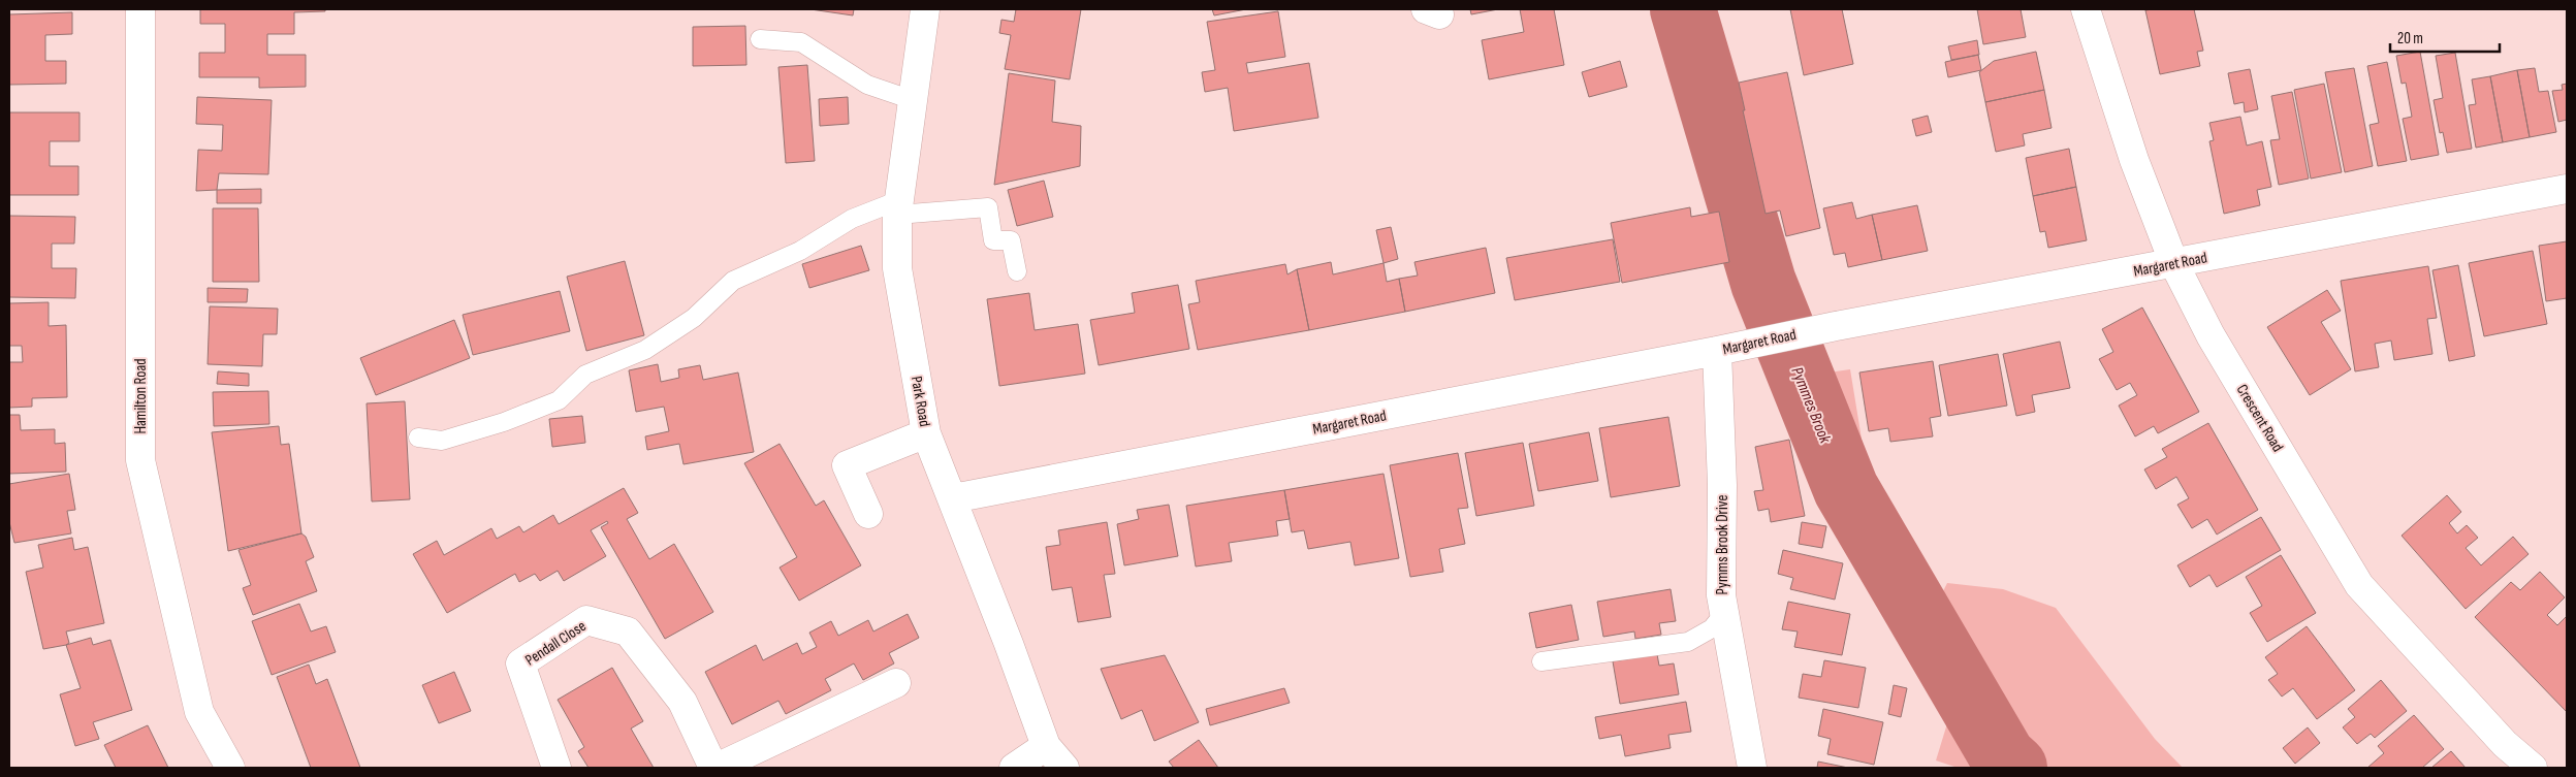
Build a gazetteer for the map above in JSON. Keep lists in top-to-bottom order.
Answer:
{
  "streets": {
    "street": [
      "Margaret Road",
      "Hamilton Road",
      "Park Road",
      "Crescent Road",
      "Pymms Brook Drive",
      "Pendall Close"
    ]
  },
  "crossings": [
    ["Margaret Road", "Park Road"],
    ["Margaret Road", "Crescent Road"],
    ["Margaret Road", "Pymms Brook Drive"]
  ],
  "water": ["Pymmes Brook"],
  "scale_bar": "20 m"
}
